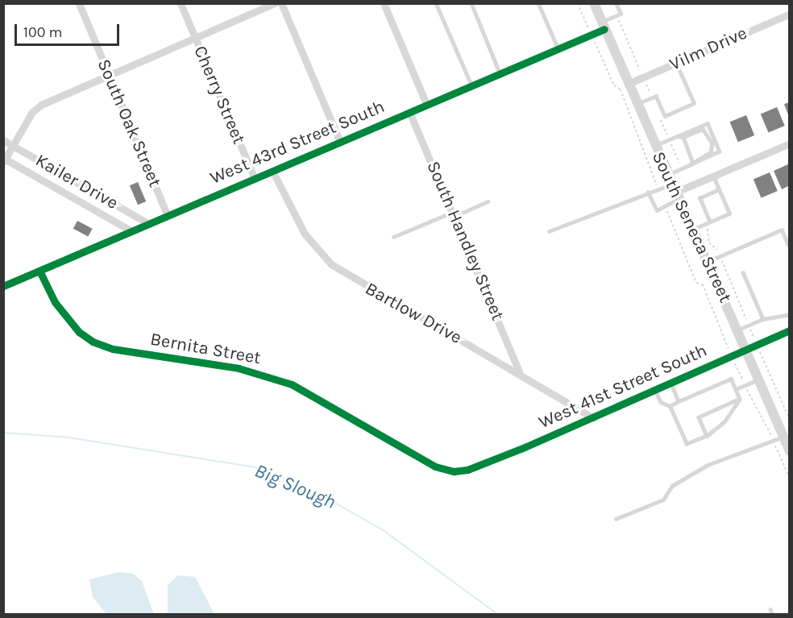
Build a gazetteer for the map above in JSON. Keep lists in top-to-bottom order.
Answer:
{
  "streets": {
    "street": [
      "Vilm Drive",
      "Cherry Street",
      "South Oak Street",
      "West 43rd Street South",
      "Kailer Drive",
      "South Seneca Street",
      "South Handley Street",
      "Bartlow Drive",
      "Bernita Street",
      "West 41st Street South"
    ]
  },
  "crossings": [
    ["Vilm Drive", "South Seneca Street"],
    ["Cherry Street", "West 43rd Street South"],
    ["South Oak Street", "West 43rd Street South"],
    ["West 43rd Street South", "Kailer Drive"],
    ["West 43rd Street South", "South Seneca Street"],
    ["West 43rd Street South", "South Handley Street"],
    ["West 43rd Street South", "Bartlow Drive"],
    ["West 43rd Street South", "Bernita Street"],
    ["South Seneca Street", "West 41st Street South"],
    ["South Handley Street", "Bartlow Drive"],
    ["Bartlow Drive", "West 41st Street South"],
    ["Bernita Street", "West 41st Street South"]
  ],
  "water": ["Big Slough"],
  "scale_bar": "100 m"
}
